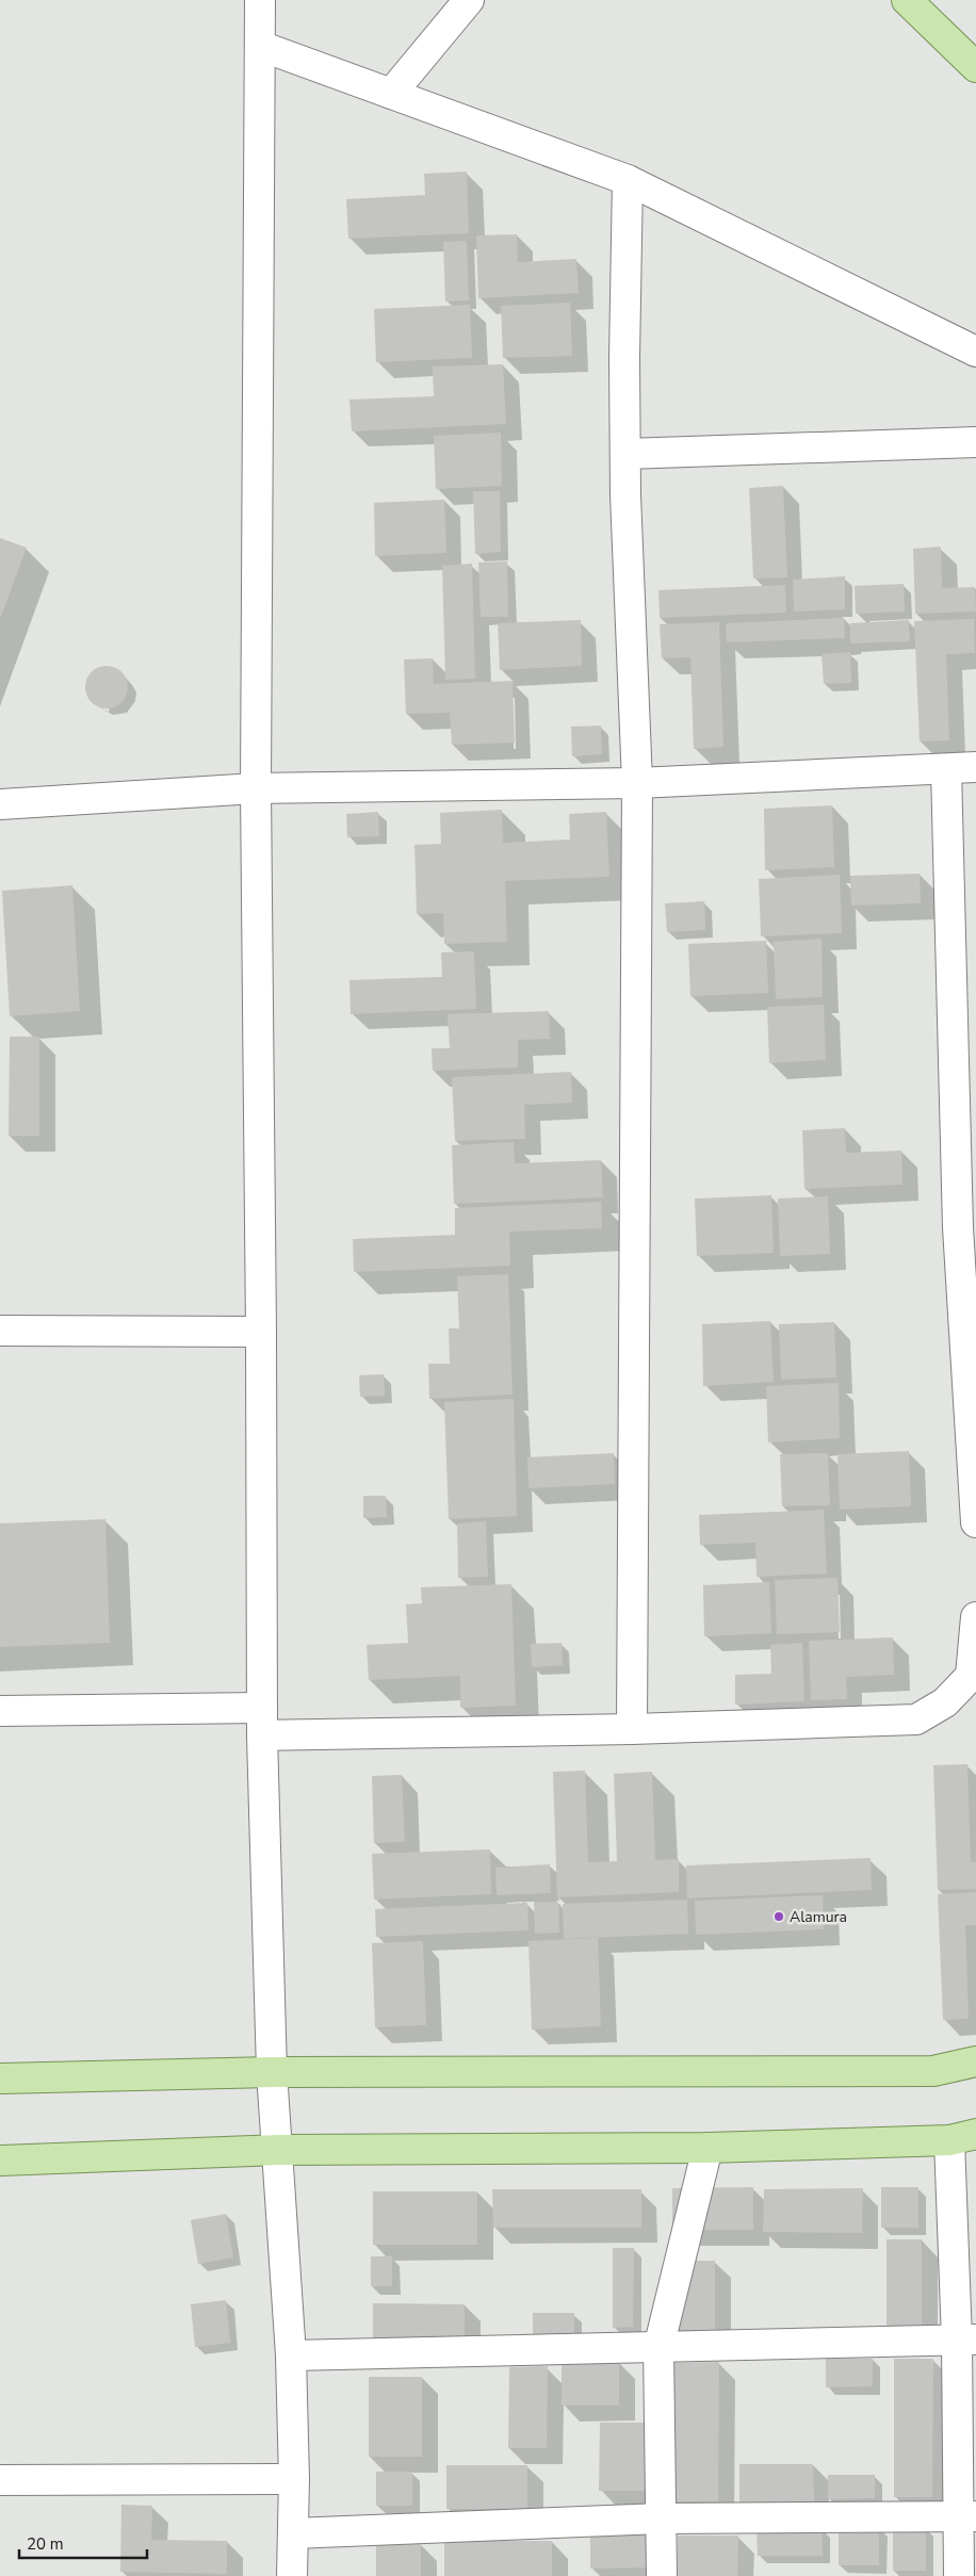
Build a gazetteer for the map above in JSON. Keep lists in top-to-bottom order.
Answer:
{
  "places": ["Alamura"],
  "scale_bar": "20 m"
}
